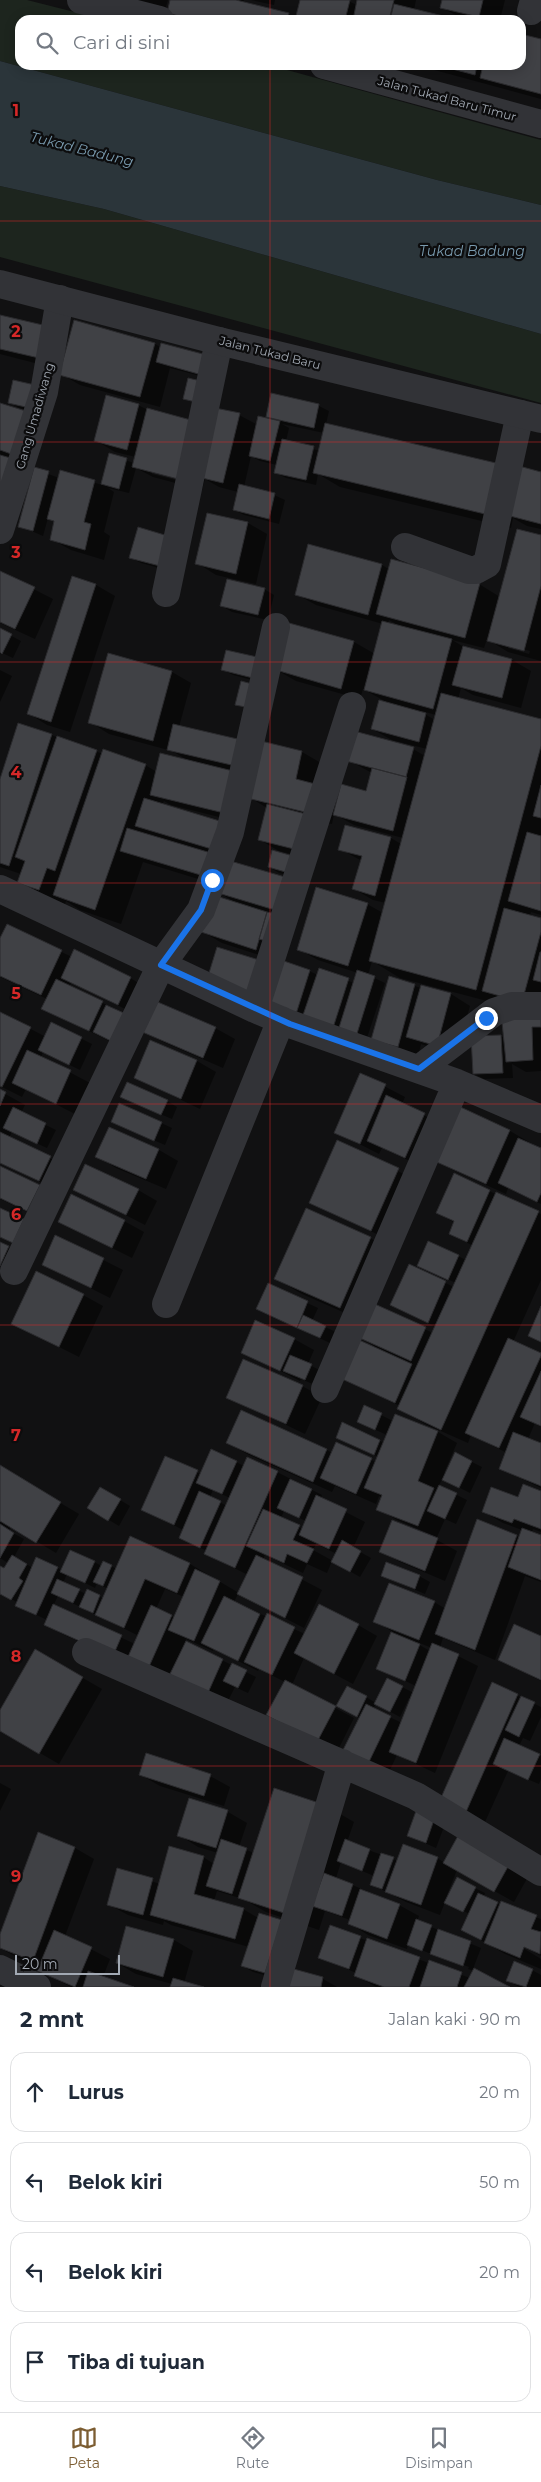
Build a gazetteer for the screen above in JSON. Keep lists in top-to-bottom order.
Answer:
{
  "streets": {
    "street": ["Jalan Tukad Baru Timur", "Jalan Tukad Baru", "Gang Umadiwang"]
  },
  "crossings": [
    ["Jalan Tukad Baru", "Gang Umadiwang"]
  ],
  "water": ["Tukad Badung"],
  "scale_bar": "20 m",
  "page": {
    "search": "Cari di sini",
    "scale": "20 m",
    "heading": ["2 mnt", "Jalan kaki · 90 m"],
    "list": [
      ["Lurus", "20 m"],
      ["Belok kiri", "50 m"],
      ["Belok kiri", "20 m"],
      "Tiba di tujuan"
    ],
    "nav": ["Peta", "Rute", "Disimpan"]
  },
  "grid": {
    "rows": [
      "1",
      "2",
      "3",
      "4",
      "5",
      "6",
      "7",
      "8",
      "9"
    ]
  }
}
